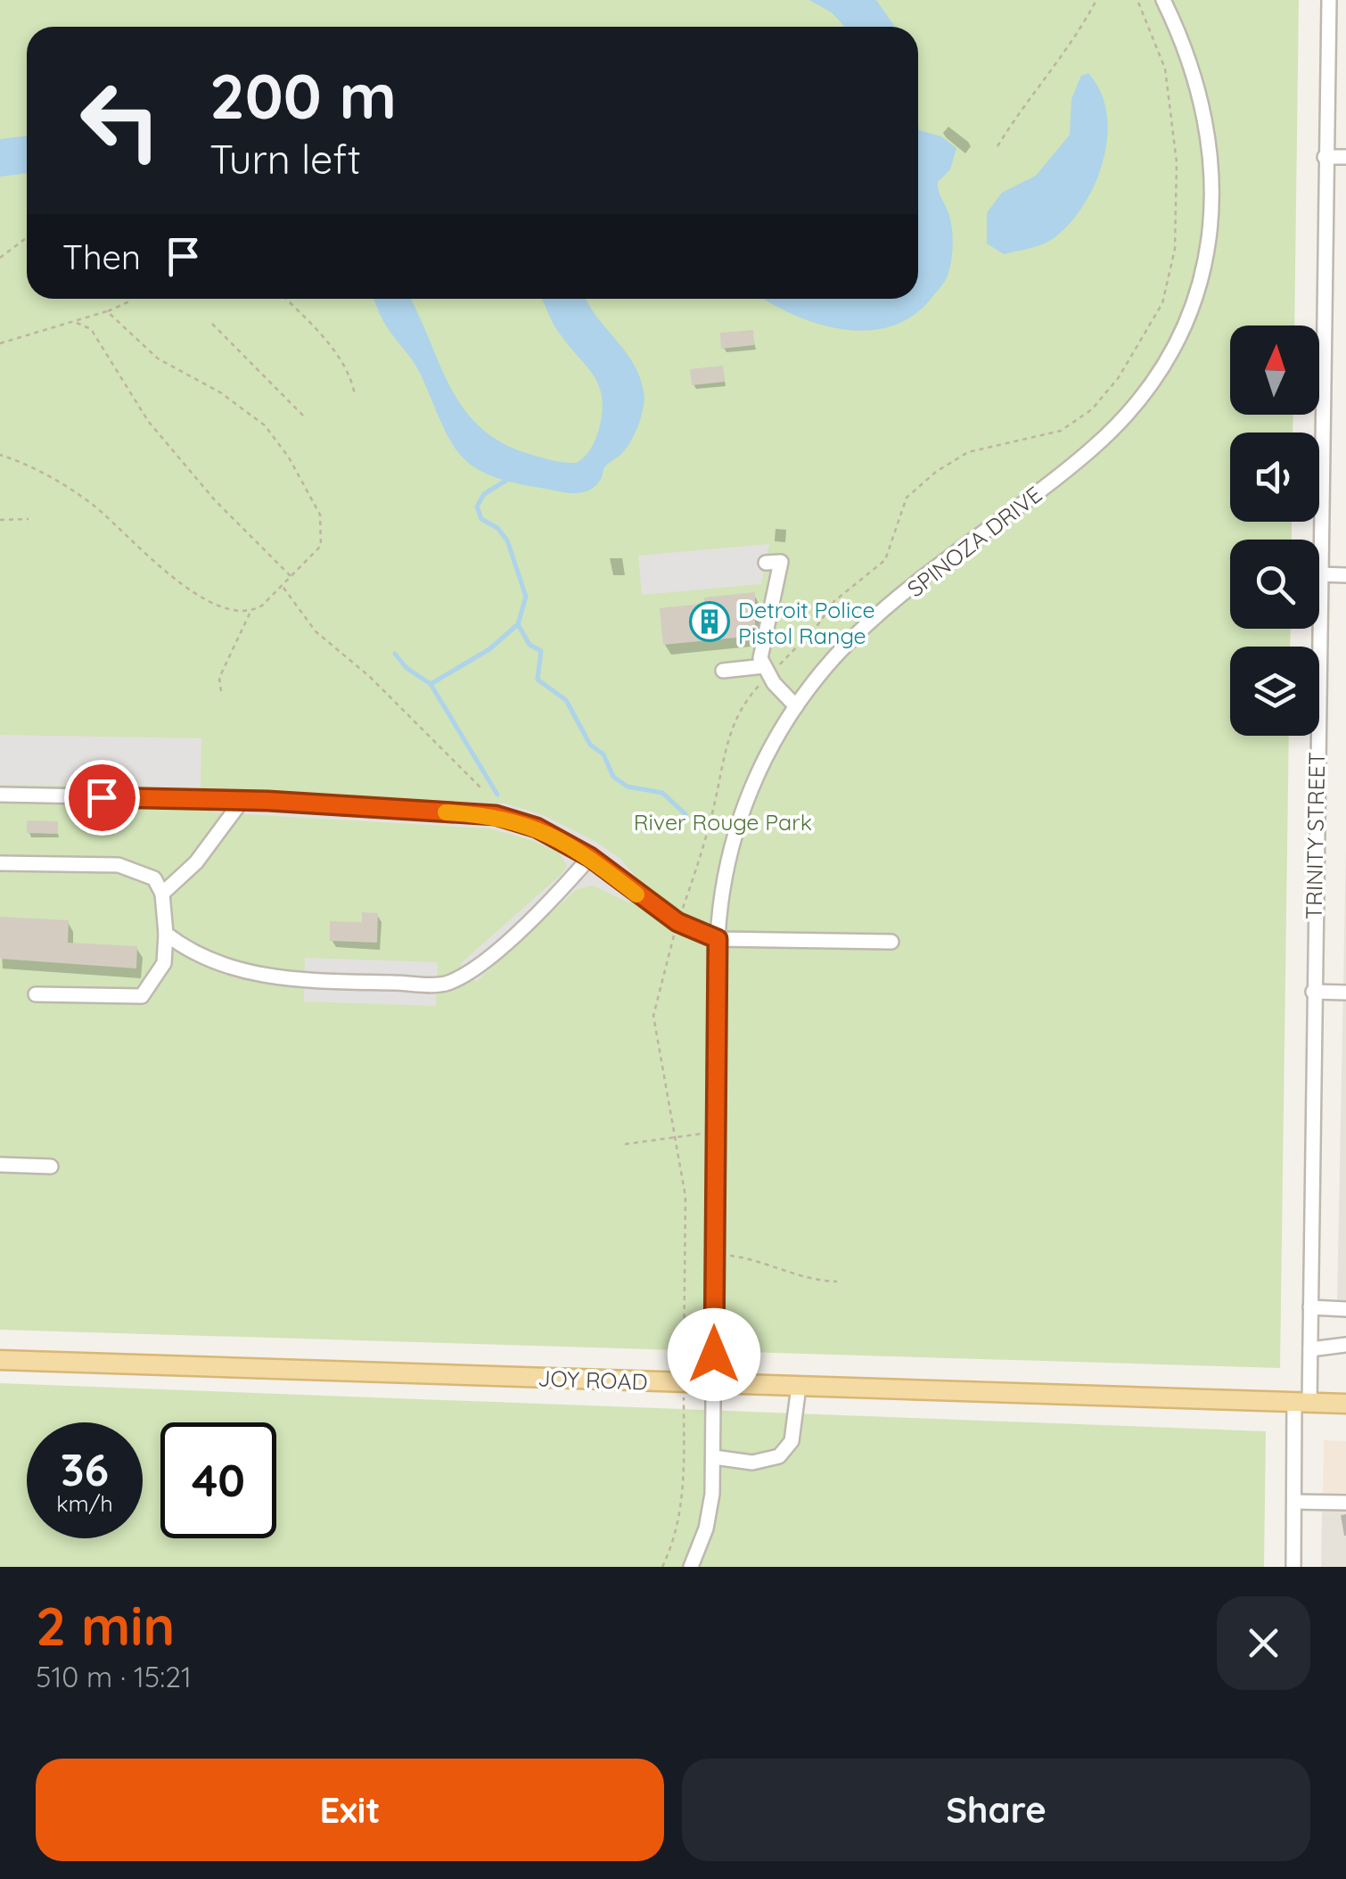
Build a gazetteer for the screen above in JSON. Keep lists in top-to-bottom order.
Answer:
{
  "streets": {
    "main road": ["JOY ROAD"],
    "street": ["SPINOZA DRIVE", "TRINITY STREET"]
  },
  "crossings": [
    ["SPINOZA DRIVE", "JOY ROAD"],
    ["TRINITY STREET", "JOY ROAD"]
  ],
  "parks": ["River Rouge Park"],
  "places": {
    "building": ["Detroit Police Pistol Range"]
  },
  "north": "top",
  "page": {
    "turn": ["200 m", "Turn left"],
    "then": "Then",
    "speed": "36 km/h",
    "limit": "40",
    "heading": ["2 min", "510 m · 15:21"],
    "buttons": ["Exit", "Share"]
  }
}
